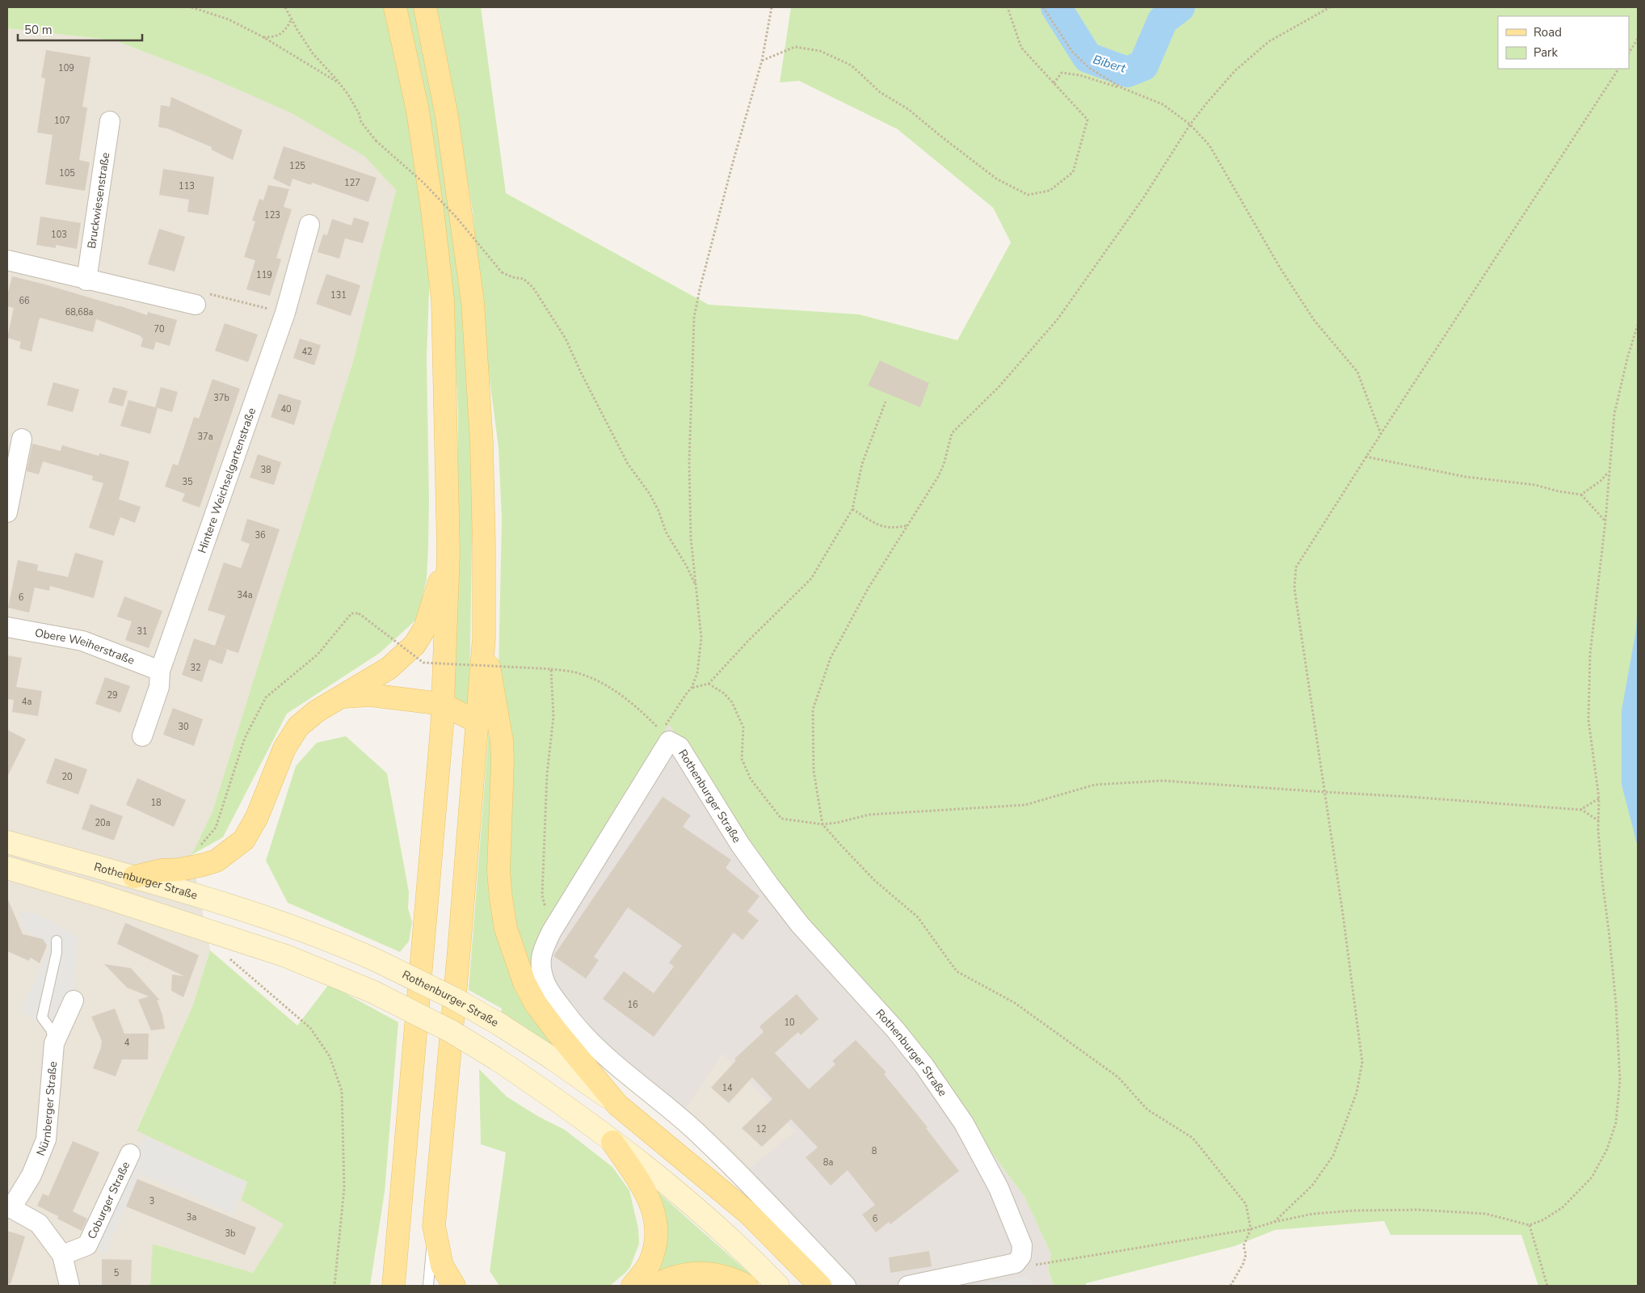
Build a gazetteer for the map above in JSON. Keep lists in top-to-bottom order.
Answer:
{
  "streets": {
    "main road": ["Rothenburger Straße"],
    "street": [
      "Bruckwiesenstraße",
      "Hintere Weichselgartenstraße",
      "Obere Weiherstraße",
      "Nürnberger Straße",
      "Coburger Straße"
    ]
  },
  "crossings": [
    ["Hintere Weichselgartenstraße", "Obere Weiherstraße"]
  ],
  "water": ["Bibert"],
  "house_numbers": [
    "109",
    "107",
    "125",
    "105",
    "127",
    "113",
    "123",
    "103",
    "119",
    "131",
    "66",
    "68,68a",
    "70",
    "42",
    "37b",
    "40",
    "37a",
    "38",
    "35",
    "36",
    "34a",
    "6",
    "31",
    "32",
    "29",
    "4a",
    "30",
    "20",
    "18",
    "20a",
    "16",
    "10",
    "4",
    "14",
    "12",
    "8",
    "8a",
    "3",
    "3a",
    "6",
    "3b",
    "5"
  ],
  "legend": ["Road", "Park"],
  "scale_bar": "50 m"
}
